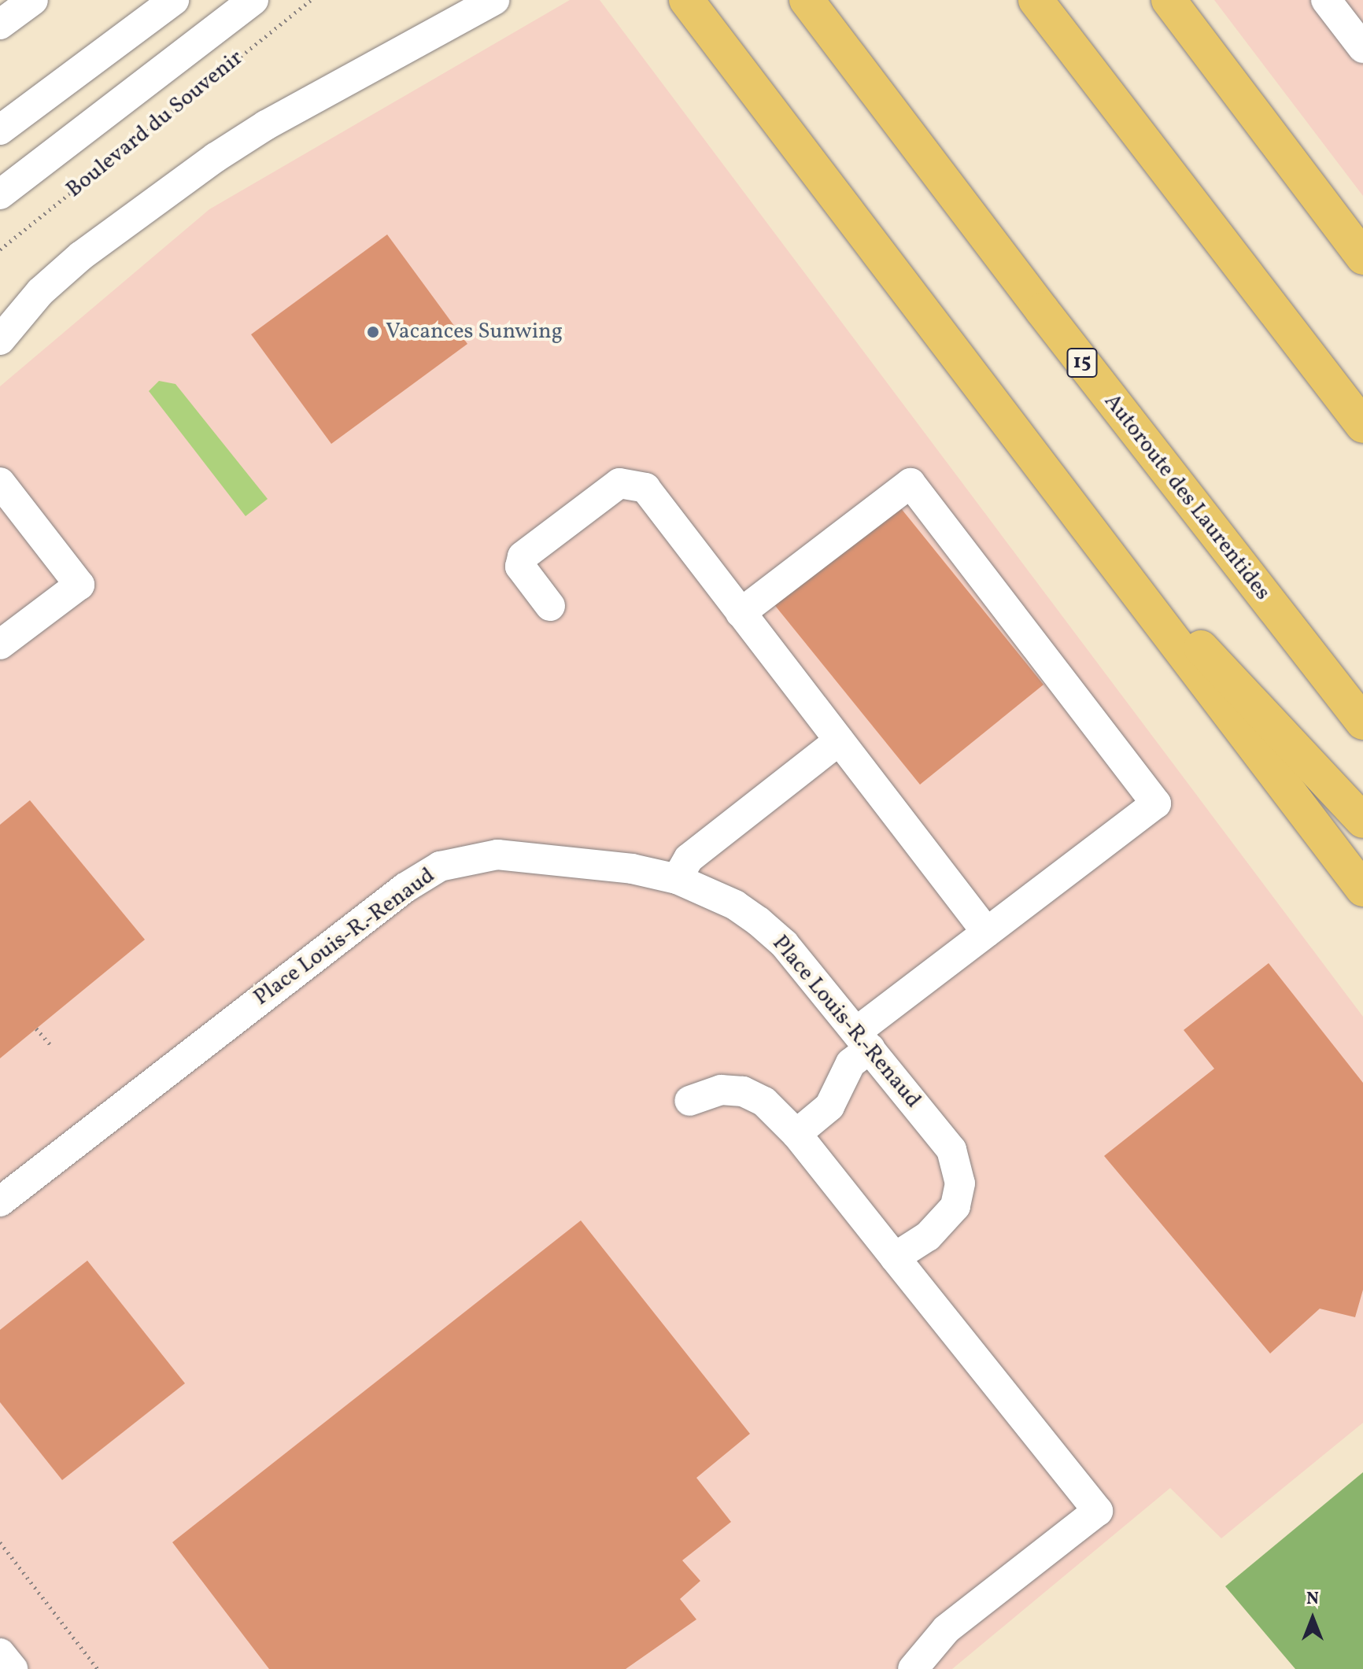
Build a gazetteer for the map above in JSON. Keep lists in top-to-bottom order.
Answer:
{
  "streets": {
    "highway": ["15", "Autoroute des Laurentides"],
    "street": ["Boulevard du Souvenir", "Place Louis-R.-Renaud"]
  },
  "places": ["Vacances Sunwing"],
  "north": "top"
}
